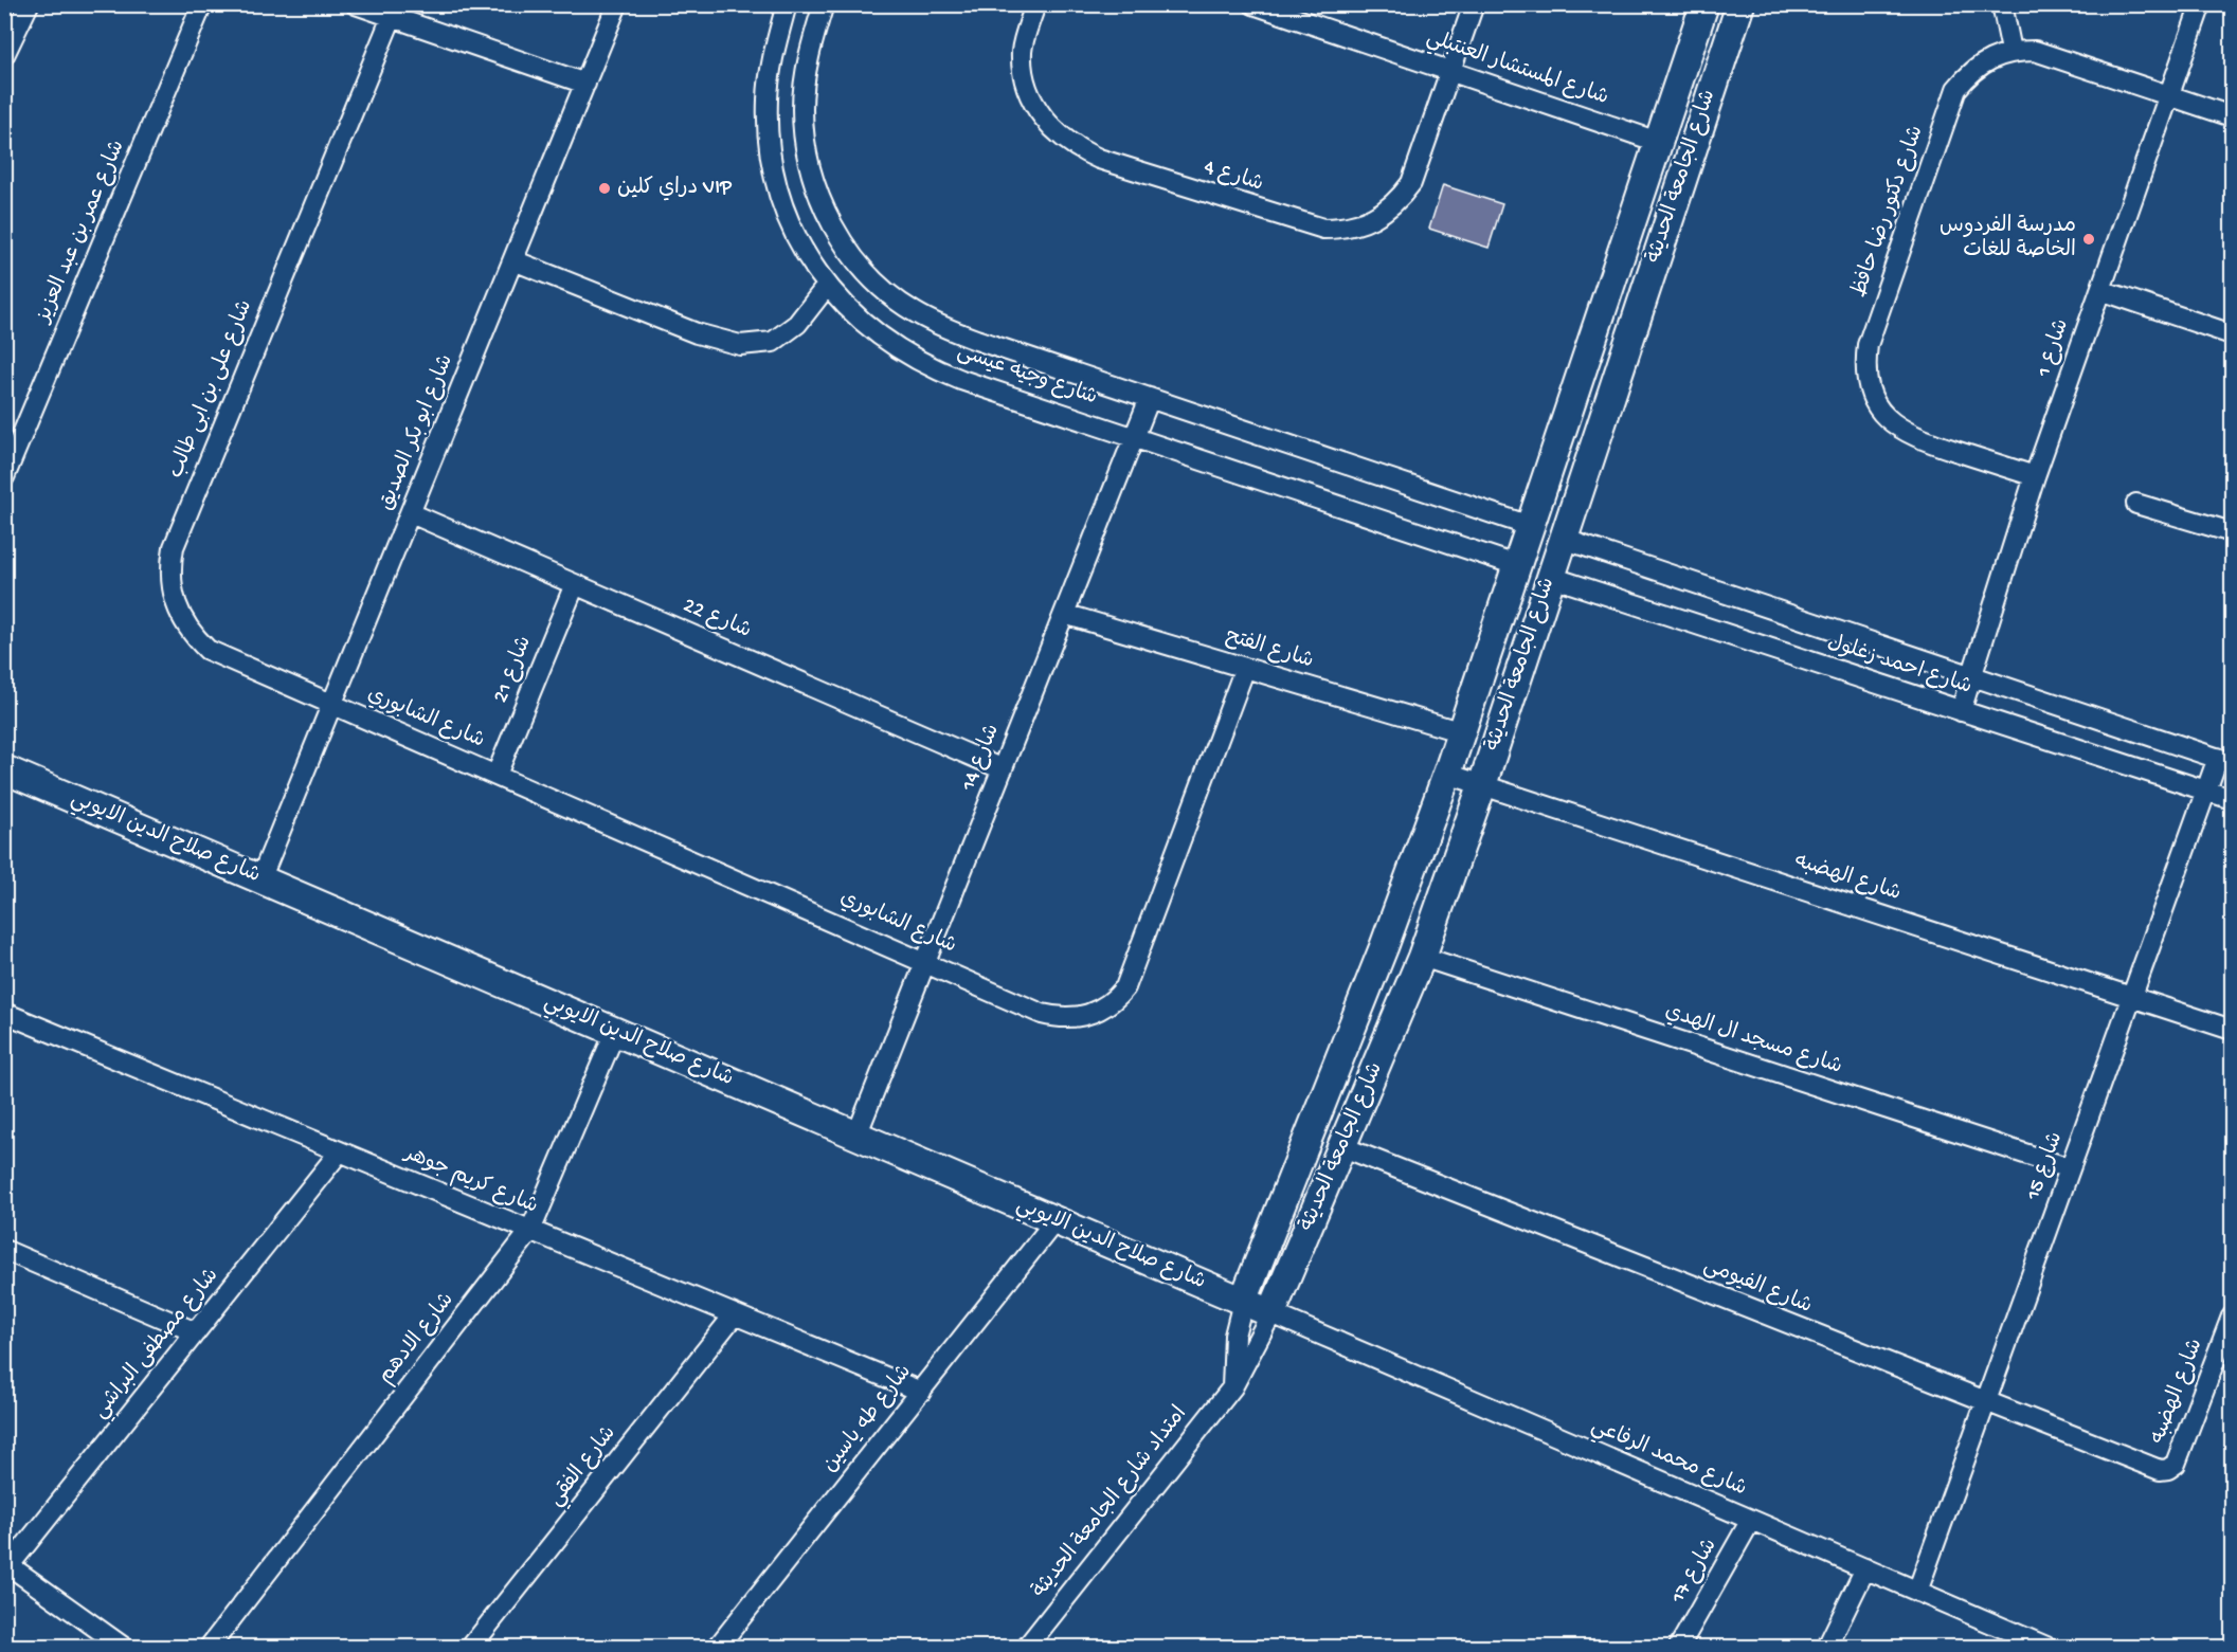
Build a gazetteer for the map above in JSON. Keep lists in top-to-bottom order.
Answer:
{
  "streets": {
    "street": [
      "شارع المستشار العنتبلي",
      "شارع 4",
      "شارع الجامعة الحديثة",
      "شارع دكتور رضا حافظ",
      "شارع عمر بن عبد العزيز",
      "شارع 1",
      "شارع وجيه عيسى",
      "شارع على بن ابى طالب",
      "شارع ابو بكر الصديق",
      "شارع 22",
      "شارع الفتح",
      "شارع احمد زغلول",
      "شارع 21",
      "شارع الشابوري",
      "شارع 14",
      "شارع صلاح الدين الايوبي",
      "شارع الهضبه",
      "شارع مسجد ال الهدي",
      "شارع 15",
      "شارع كريم جوهر",
      "شارع الفيومى",
      "شارع الادهم",
      "شارع مصطفى البراشي",
      "شارع طه ياسين",
      "شارع محمد الرفاعي",
      "شارع الفقي",
      "امتداد شارع الجامعة الحديثة",
      "شارع 17"
    ]
  },
  "crossings": [
    ["شارع المستشار العنتبلي", "شارع 4"],
    ["شارع المستشار العنتبلي", "شارع الجامعة الحديثة"],
    ["شارع الجامعة الحديثة", "شارع وجيه عيسى"],
    ["شارع الجامعة الحديثة", "شارع الفتح"],
    ["شارع الجامعة الحديثة", "شارع احمد زغلول"],
    ["شارع الجامعة الحديثة", "شارع صلاح الدين الايوبي"],
    ["شارع الجامعة الحديثة", "شارع الهضبه"],
    ["شارع الجامعة الحديثة", "شارع مسجد ال الهدي"],
    ["شارع الجامعة الحديثة", "شارع الفيومى"],
    ["شارع الجامعة الحديثة", "شارع محمد الرفاعي"],
    ["شارع الجامعة الحديثة", "امتداد شارع الجامعة الحديثة"],
    ["شارع دكتور رضا حافظ", "شارع 1"],
    ["شارع 1", "شارع احمد زغلول"],
    ["شارع وجيه عيسى", "شارع 14"],
    ["شارع على بن ابى طالب", "شارع ابو بكر الصديق"],
    ["شارع على بن ابى طالب", "شارع الشابوري"],
    ["شارع ابو بكر الصديق", "شارع 22"],
    ["شارع ابو بكر الصديق", "شارع الشابوري"],
    ["شارع ابو بكر الصديق", "شارع صلاح الدين الايوبي"],
    ["شارع 22", "شارع 21"],
    ["شارع 22", "شارع 14"],
    ["شارع الفتح", "شارع الشابوري"],
    ["شارع الفتح", "شارع 14"],
    ["شارع احمد زغلول", "شارع 15"],
    ["شارع 21", "شارع الشابوري"],
    ["شارع الشابوري", "شارع 14"],
    ["شارع 14", "شارع صلاح الدين الايوبي"],
    ["شارع صلاح الدين الايوبي", "شارع الادهم"],
    ["شارع صلاح الدين الايوبي", "شارع طه ياسين"],
    ["شارع صلاح الدين الايوبي", "شارع محمد الرفاعي"],
    ["شارع صلاح الدين الايوبي", "امتداد شارع الجامعة الحديثة"],
    ["شارع الهضبه", "شارع 15"],
    ["شارع الهضبه", "شارع الفيومى"],
    ["شارع مسجد ال الهدي", "شارع 15"],
    ["شارع 15", "شارع الفيومى"],
    ["شارع 15", "شارع محمد الرفاعي"],
    ["شارع كريم جوهر", "شارع الادهم"],
    ["شارع كريم جوهر", "شارع مصطفى البراشي"],
    ["شارع كريم جوهر", "شارع طه ياسين"],
    ["شارع كريم جوهر", "شارع الفقي"],
    ["شارع محمد الرفاعي", "امتداد شارع الجامعة الحديثة"],
    ["شارع محمد الرفاعي", "شارع 17"]
  ],
  "places": ["دراي كلين VIP", "مدرسة الفردوس الخاصة للغات"]
}
